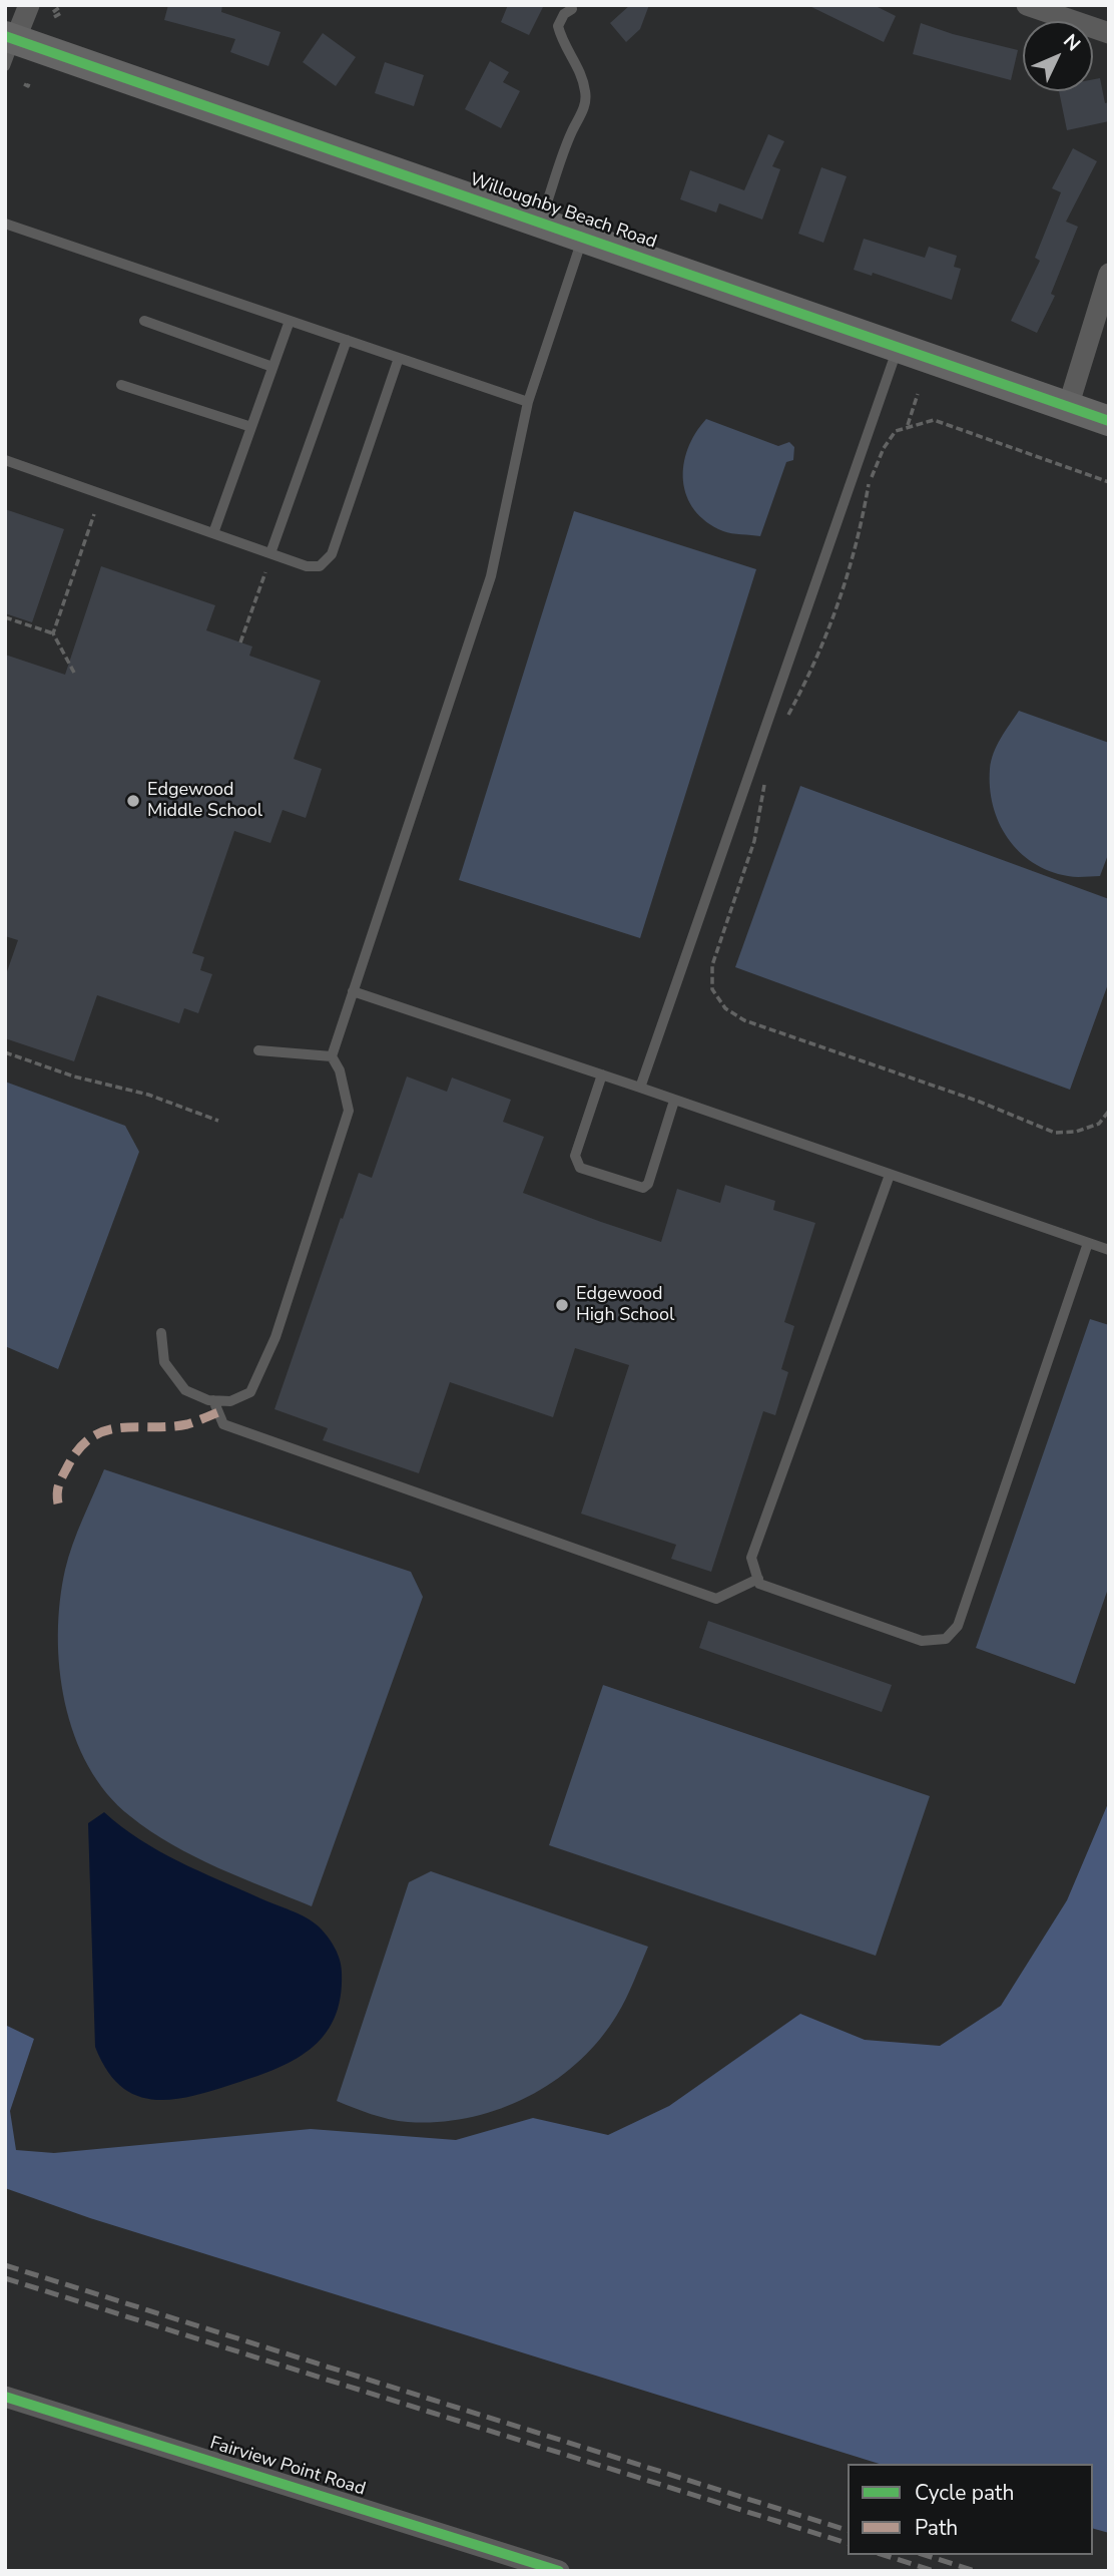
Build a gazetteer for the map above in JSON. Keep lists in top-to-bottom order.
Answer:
{
  "streets": {
    "street": ["Willoughby Beach Road", "Fairview Point Road"]
  },
  "places": ["Edgewood Middle School", "Edgewood High School"],
  "legend": ["Cycle path", "Path"],
  "north": "top right"
}
